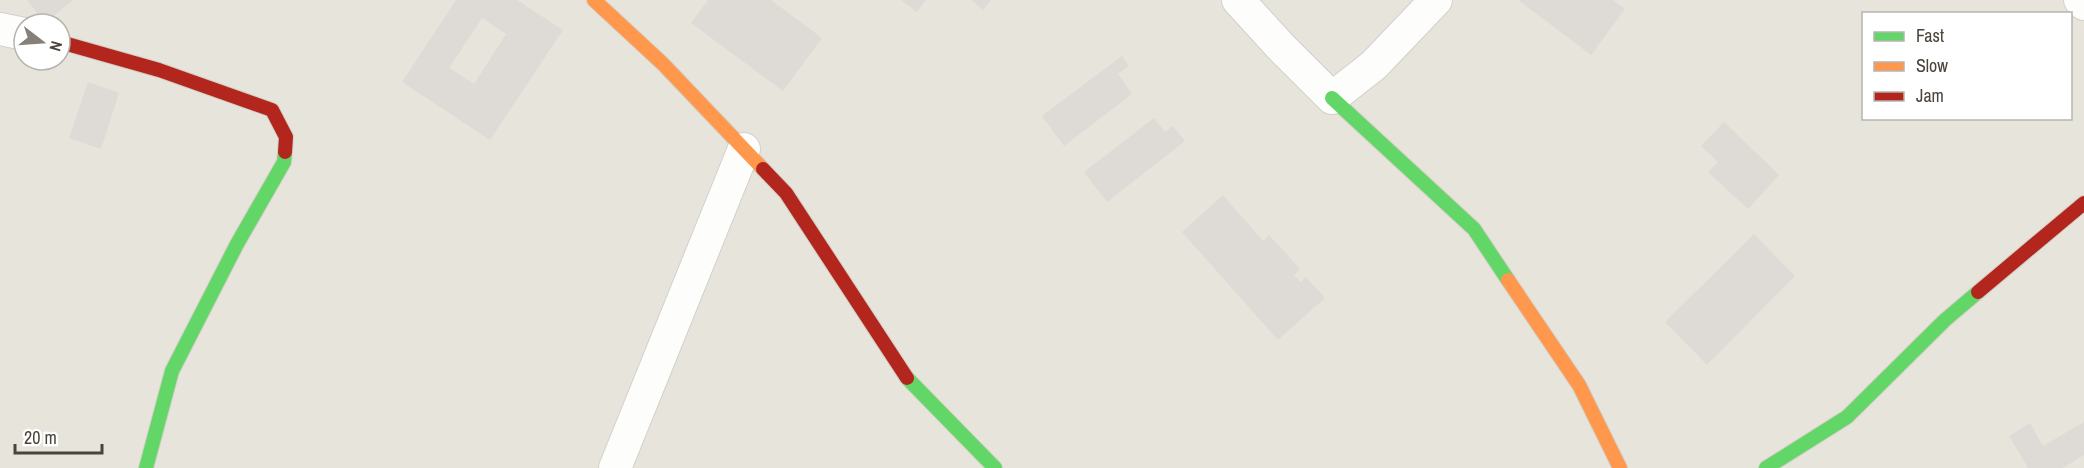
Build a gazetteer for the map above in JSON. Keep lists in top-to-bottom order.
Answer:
{
  "legend": ["Fast", "Slow", "Jam"],
  "scale_bar": "20 m",
  "north": "right"
}
